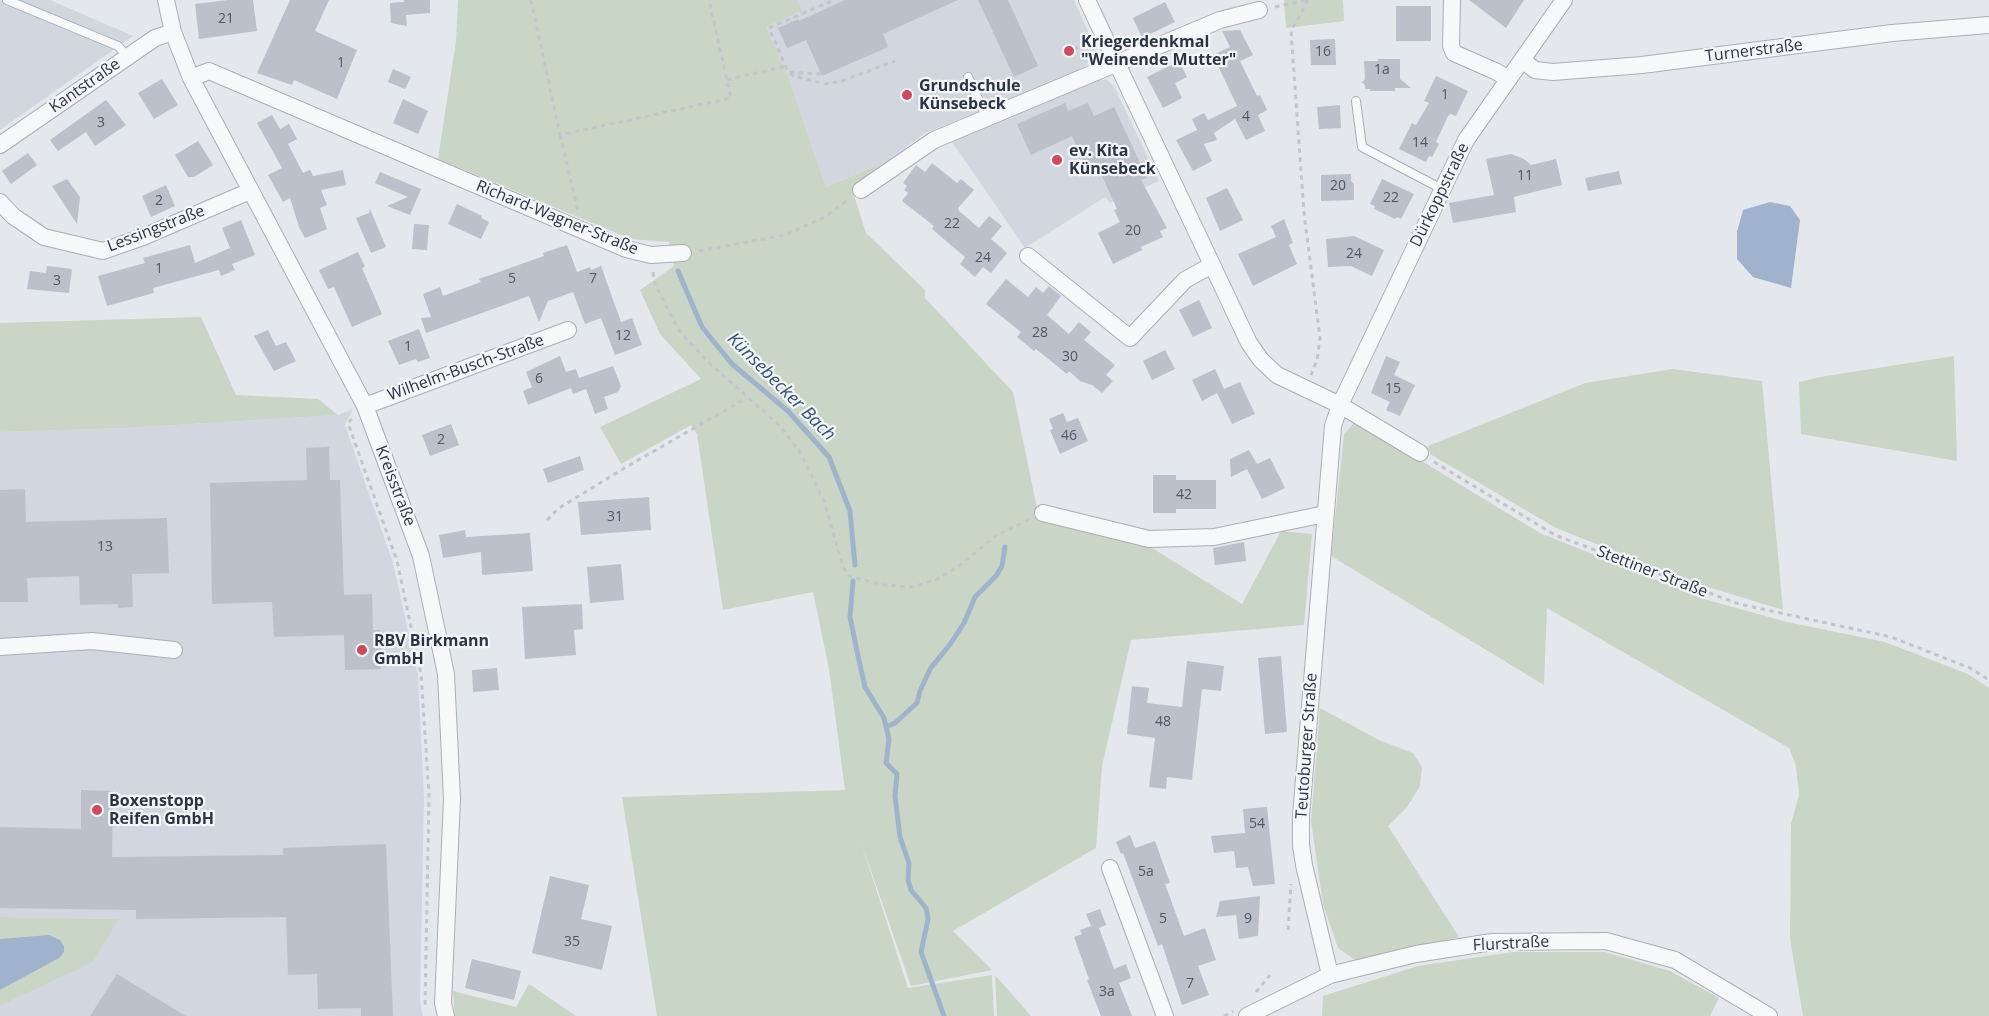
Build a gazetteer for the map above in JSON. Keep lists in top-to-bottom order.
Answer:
{
  "streets": {
    "street": [
      "Turnerstraße",
      "Kantstraße",
      "Dürkoppstraße",
      "Richard-Wagner-Straße",
      "Lessingstraße",
      "Wilhelm-Busch-Straße",
      "Kreisstraße",
      "Teutoburger Straße",
      "Flurstraße"
    ],
    "path": ["Stettiner Straße"]
  },
  "crossings": [
    ["Turnerstraße", "Dürkoppstraße"],
    ["Kantstraße", "Kreisstraße"],
    ["Dürkoppstraße", "Teutoburger Straße"],
    ["Richard-Wagner-Straße", "Kreisstraße"],
    ["Lessingstraße", "Kreisstraße"],
    ["Wilhelm-Busch-Straße", "Kreisstraße"],
    ["Teutoburger Straße", "Flurstraße"]
  ],
  "water": ["Künsebecker Bach"],
  "places": [
    "Kriegerdenkmal \"Weinende Mutter\"",
    "Grundschule Künsebeck",
    "ev. Kita Künsebeck",
    "RBV Birkmann GmbH",
    "Boxenstopp Reifen GmbH"
  ],
  "house_numbers": [
    "21",
    "16",
    "1",
    "1a",
    "1",
    "4",
    "3",
    "14",
    "11",
    "20",
    "22",
    "2",
    "22",
    "20",
    "24",
    "24",
    "1",
    "5",
    "7",
    "3",
    "28",
    "12",
    "1",
    "30",
    "6",
    "15",
    "46",
    "2",
    "42",
    "31",
    "13",
    "48",
    "54",
    "5a",
    "5",
    "9",
    "35",
    "7",
    "3a"
  ]
}
